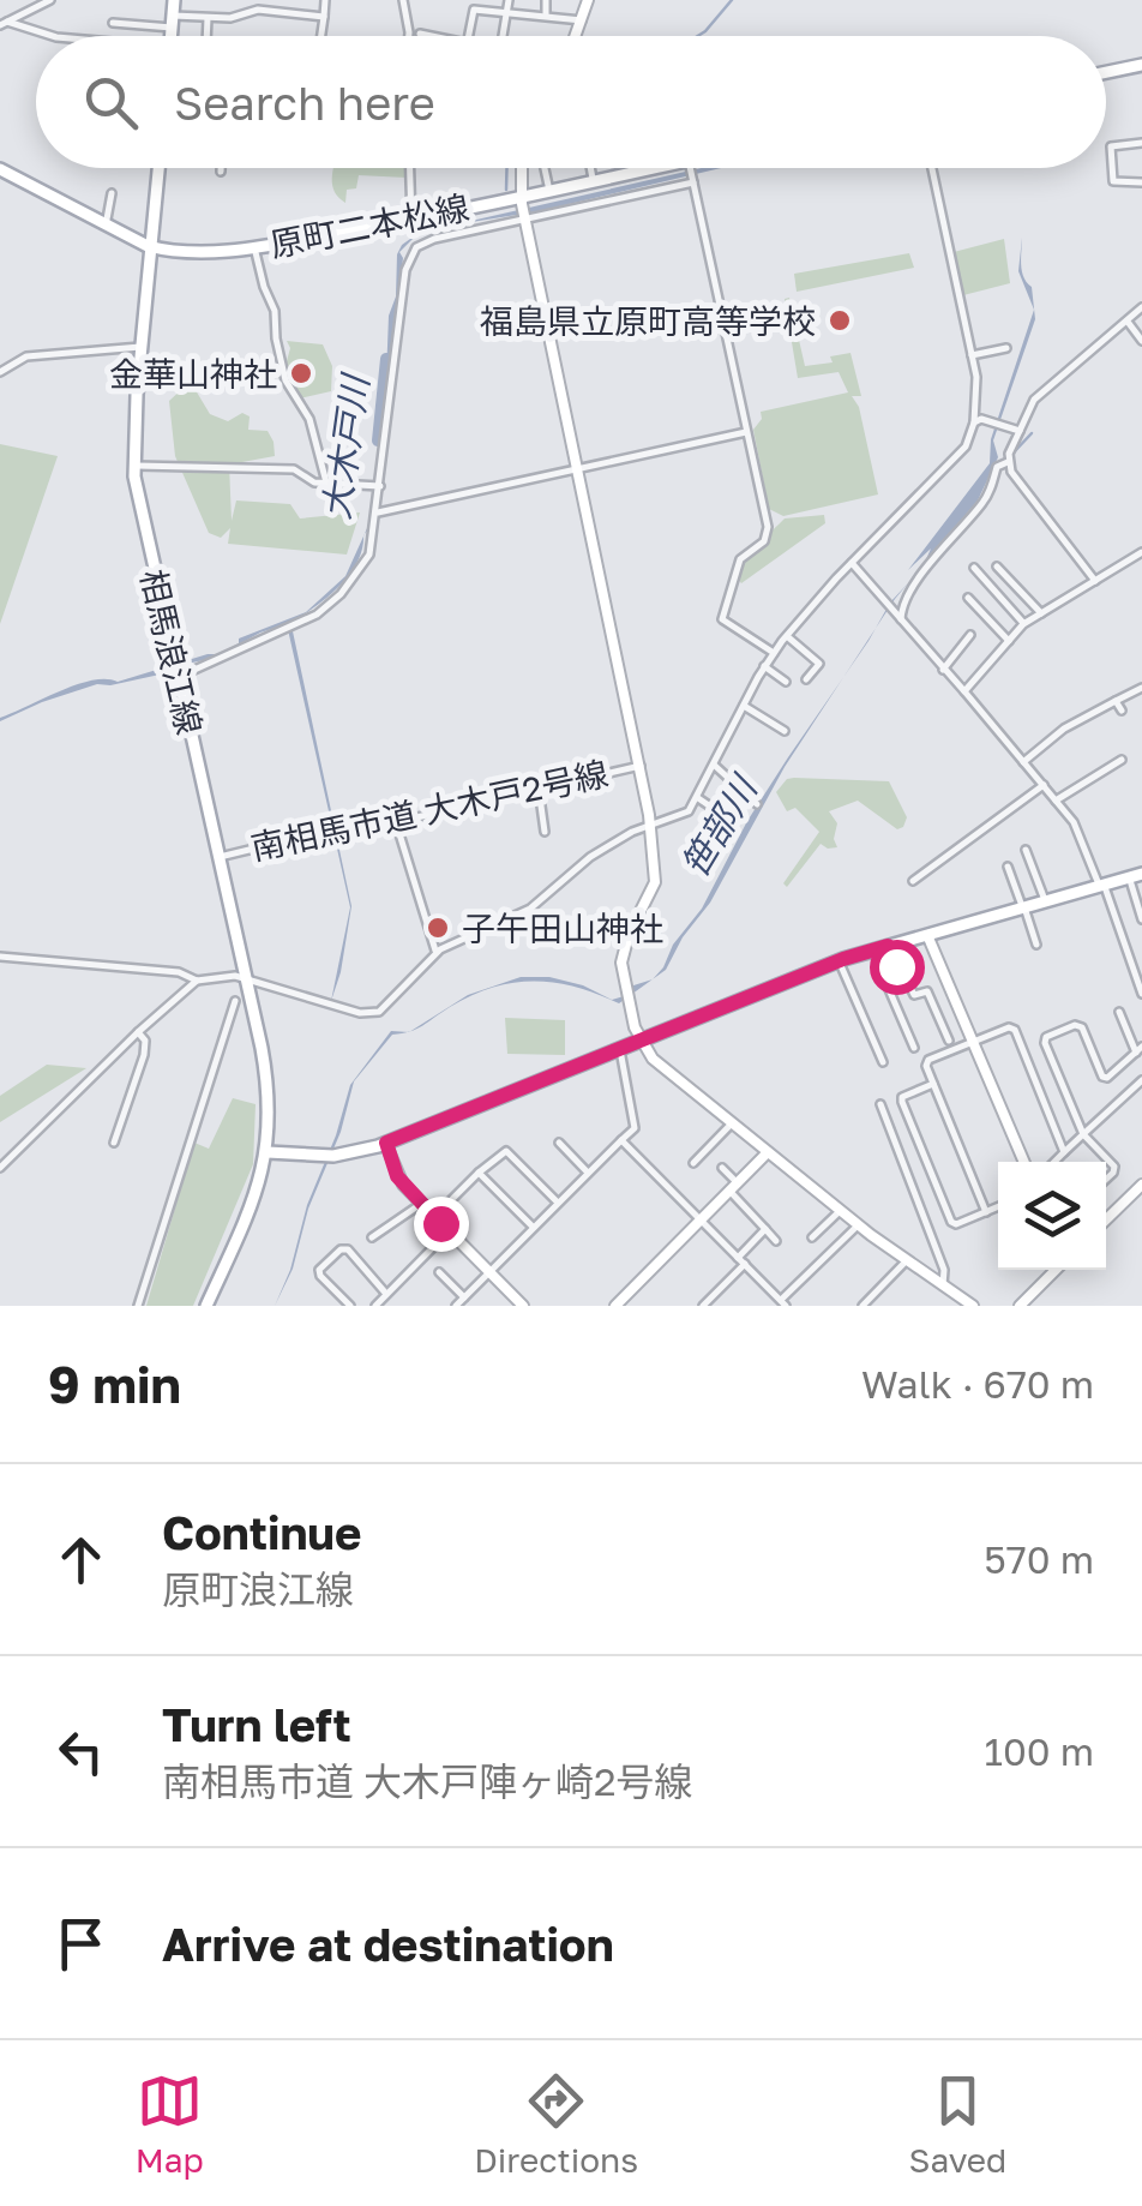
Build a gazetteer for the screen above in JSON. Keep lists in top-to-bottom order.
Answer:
{
  "streets": {
    "main road": ["原町二本松線", "相馬浪江線"],
    "street": ["南相馬市道 大木戸2号線"]
  },
  "crossings": [
    ["原町二本松線", "相馬浪江線"],
    ["相馬浪江線", "南相馬市道 大木戸2号線"]
  ],
  "water": ["大木戸川", "笹部川"],
  "places": ["福島県立原町高等学校", "金華山神社", "子午田山神社"],
  "page": {
    "search": "Search here",
    "heading": ["9 min", "Walk · 670 m"],
    "list": [
      ["Continue", "原町浪江線", "570 m"],
      ["Turn left", "南相馬市道 大木戸陣ヶ崎2号線", "100 m"],
      "Arrive at destination"
    ],
    "nav": ["Map", "Directions", "Saved"]
  }
}
